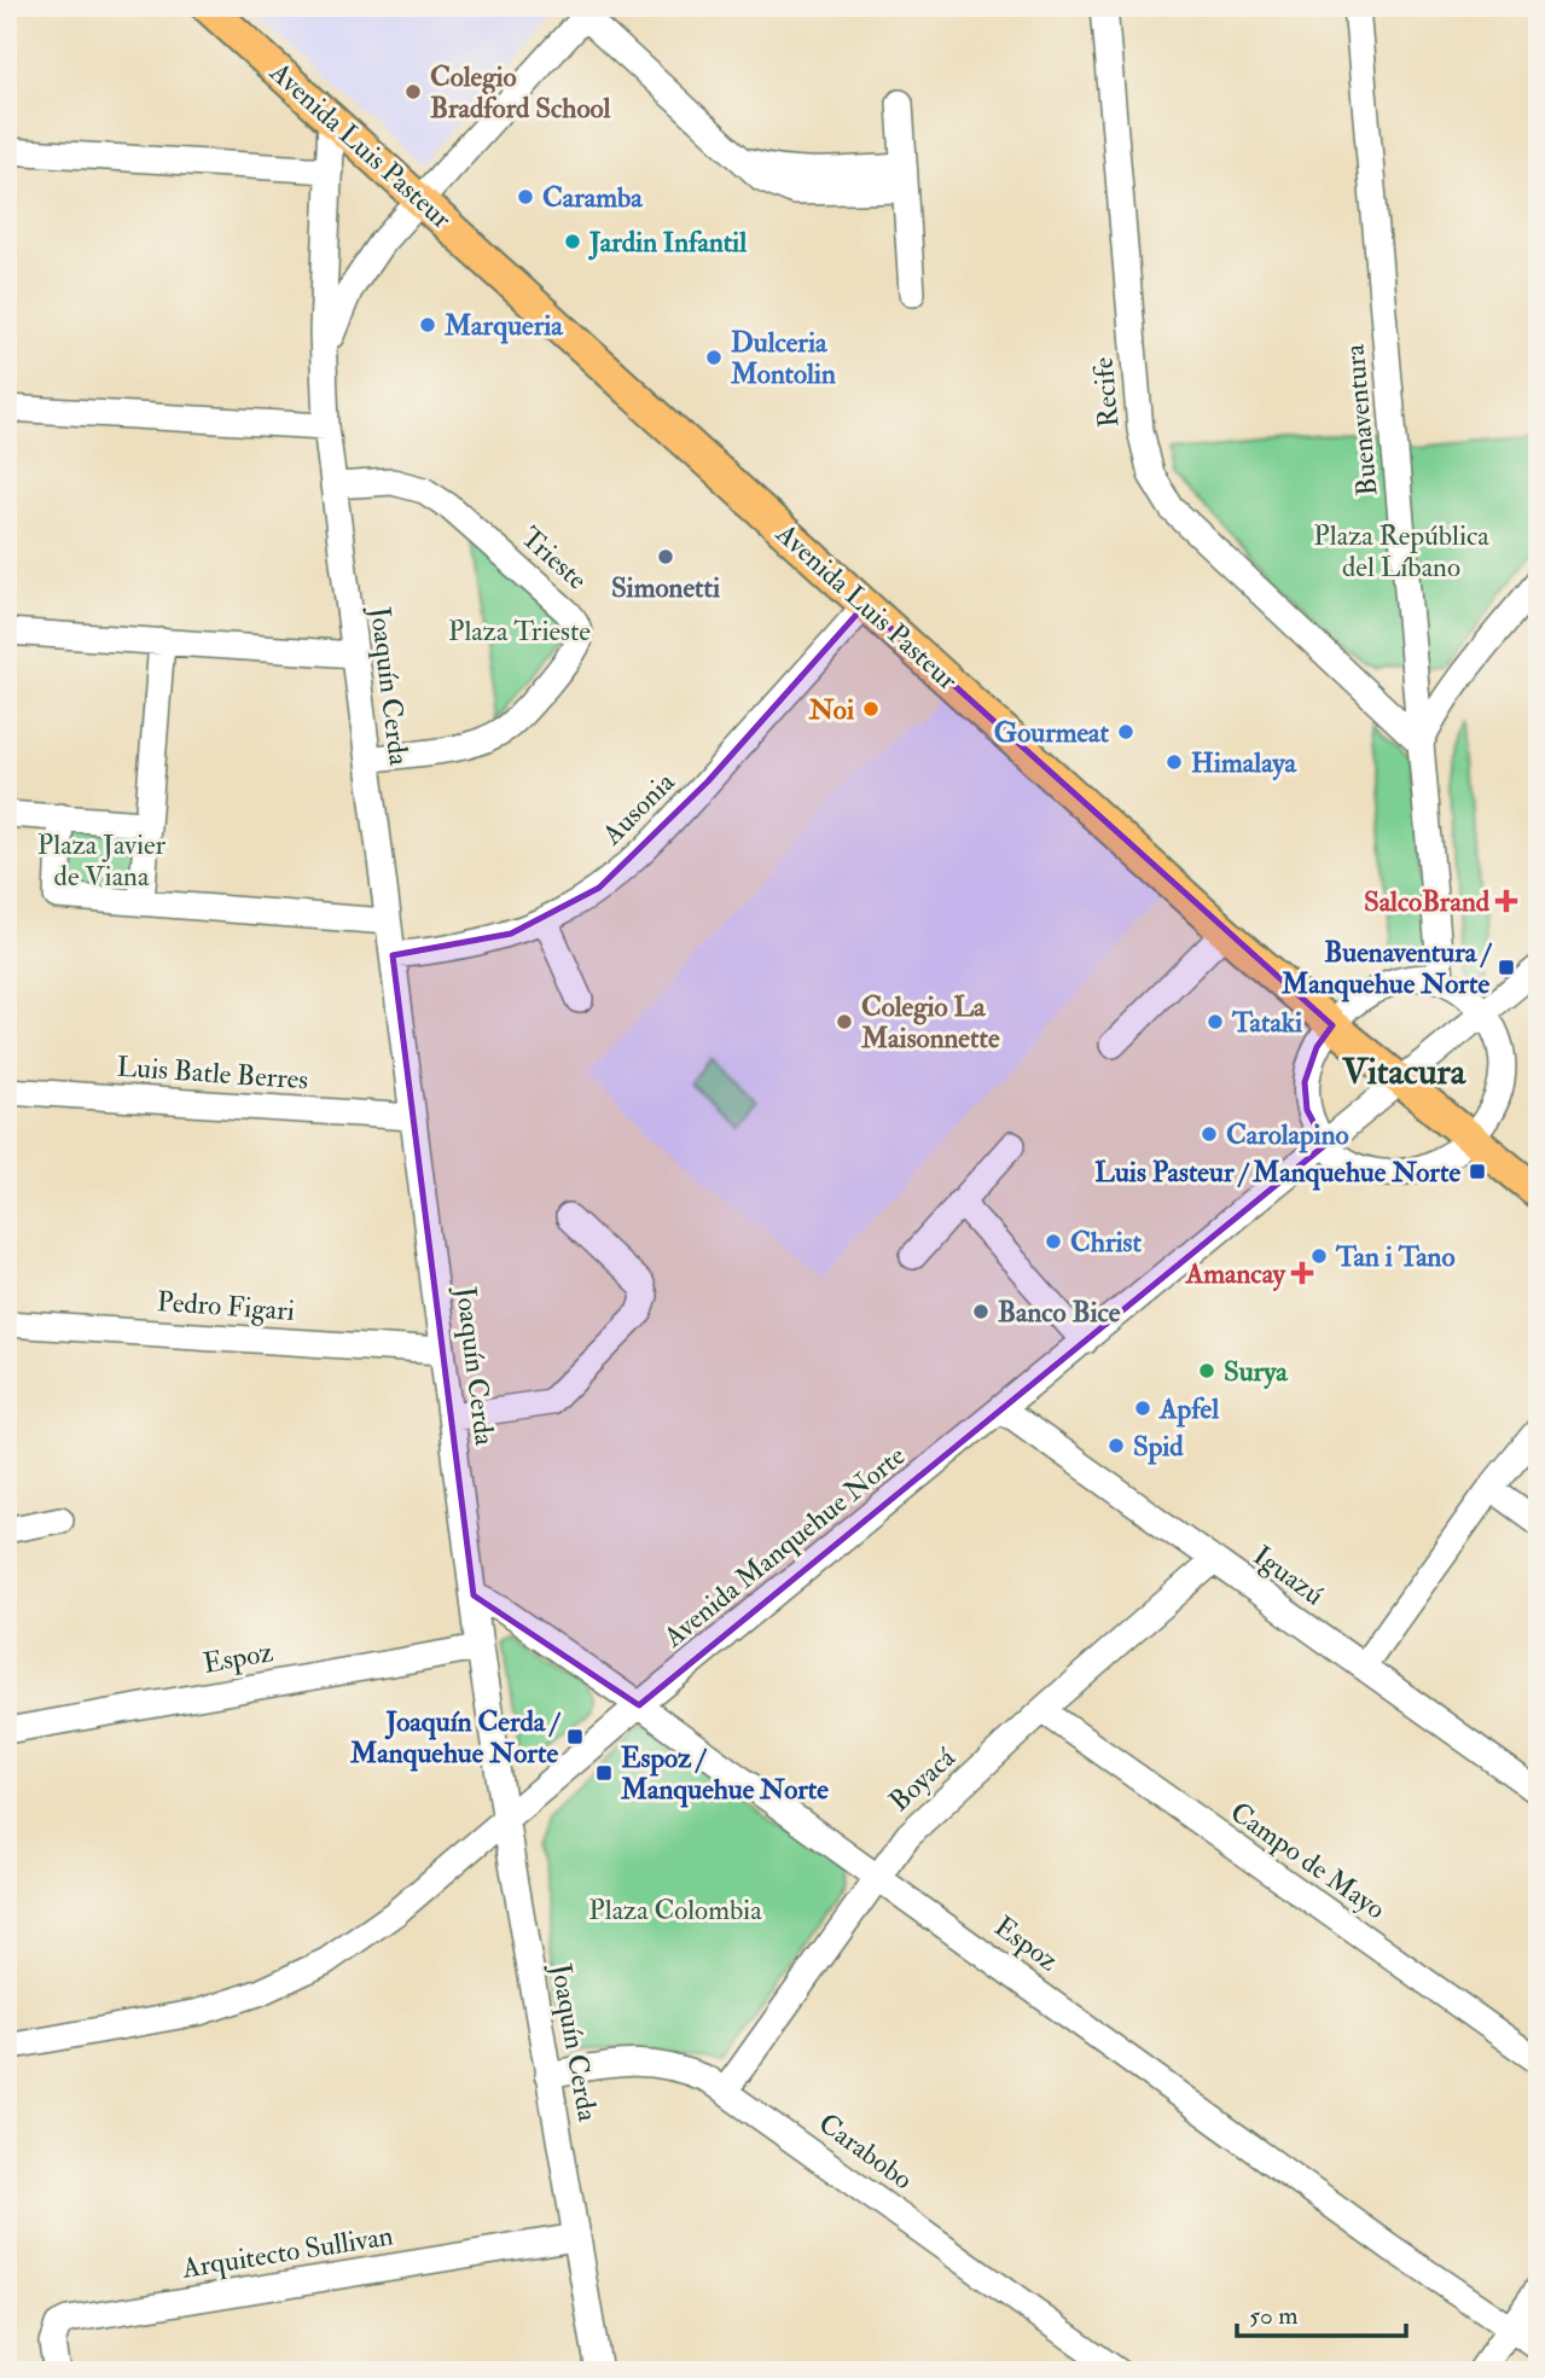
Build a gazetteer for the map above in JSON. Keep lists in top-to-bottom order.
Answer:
{
  "streets": {
    "main road": ["Avenida Luis Pasteur"],
    "street": [
      "Recife",
      "Buenaventura",
      "Trieste",
      "Joaquín Cerda",
      "Ausonia",
      "Luis Batle Berres",
      "Pedro Figari",
      "Avenida Manquehue Norte",
      "Iguazú",
      "Espoz",
      "Boyacá",
      "Campo de Mayo",
      "Carabobo",
      "Arquitecto Sullivan"
    ]
  },
  "crossings": [
    ["Avenida Luis Pasteur", "Joaquín Cerda"],
    ["Avenida Luis Pasteur", "Ausonia"],
    ["Avenida Luis Pasteur", "Avenida Manquehue Norte"],
    ["Recife", "Buenaventura"],
    ["Trieste", "Joaquín Cerda"],
    ["Joaquín Cerda", "Ausonia"],
    ["Joaquín Cerda", "Luis Batle Berres"],
    ["Joaquín Cerda", "Pedro Figari"],
    ["Joaquín Cerda", "Avenida Manquehue Norte"],
    ["Joaquín Cerda", "Espoz"],
    ["Joaquín Cerda", "Carabobo"],
    ["Joaquín Cerda", "Arquitecto Sullivan"],
    ["Avenida Manquehue Norte", "Iguazú"],
    ["Avenida Manquehue Norte", "Espoz"],
    ["Iguazú", "Boyacá"],
    ["Espoz", "Boyacá"],
    ["Boyacá", "Campo de Mayo"],
    ["Boyacá", "Carabobo"]
  ],
  "districts": ["Vitacura"],
  "parks": [
    "Plaza República del Líbano",
    "Plaza Trieste",
    "Plaza Javier de Viana",
    "Plaza Colombia"
  ],
  "places": {
    "other": [
      "Colegio Bradford School",
      "Caramba",
      "Jardin Infantil",
      "Marqueria",
      "Dulceria Montolin",
      "Simonetti",
      "Noi",
      "Gourmeat",
      "Himalaya",
      "Colegio La Maisonnette",
      "Tataki",
      "Carolapino",
      "Christ",
      "Tan i Tano",
      "Banco Bice",
      "Surya",
      "Apfel",
      "Spid"
    ],
    "health": ["SalcoBrand", "Amancay"],
    "transit": [
      "Buenaventura / Manquehue Norte",
      "Luis Pasteur / Manquehue Norte",
      "Joaquín Cerda / Manquehue Norte",
      "Espoz / Manquehue Norte"
    ]
  },
  "scale_bar": "50 m"
}
